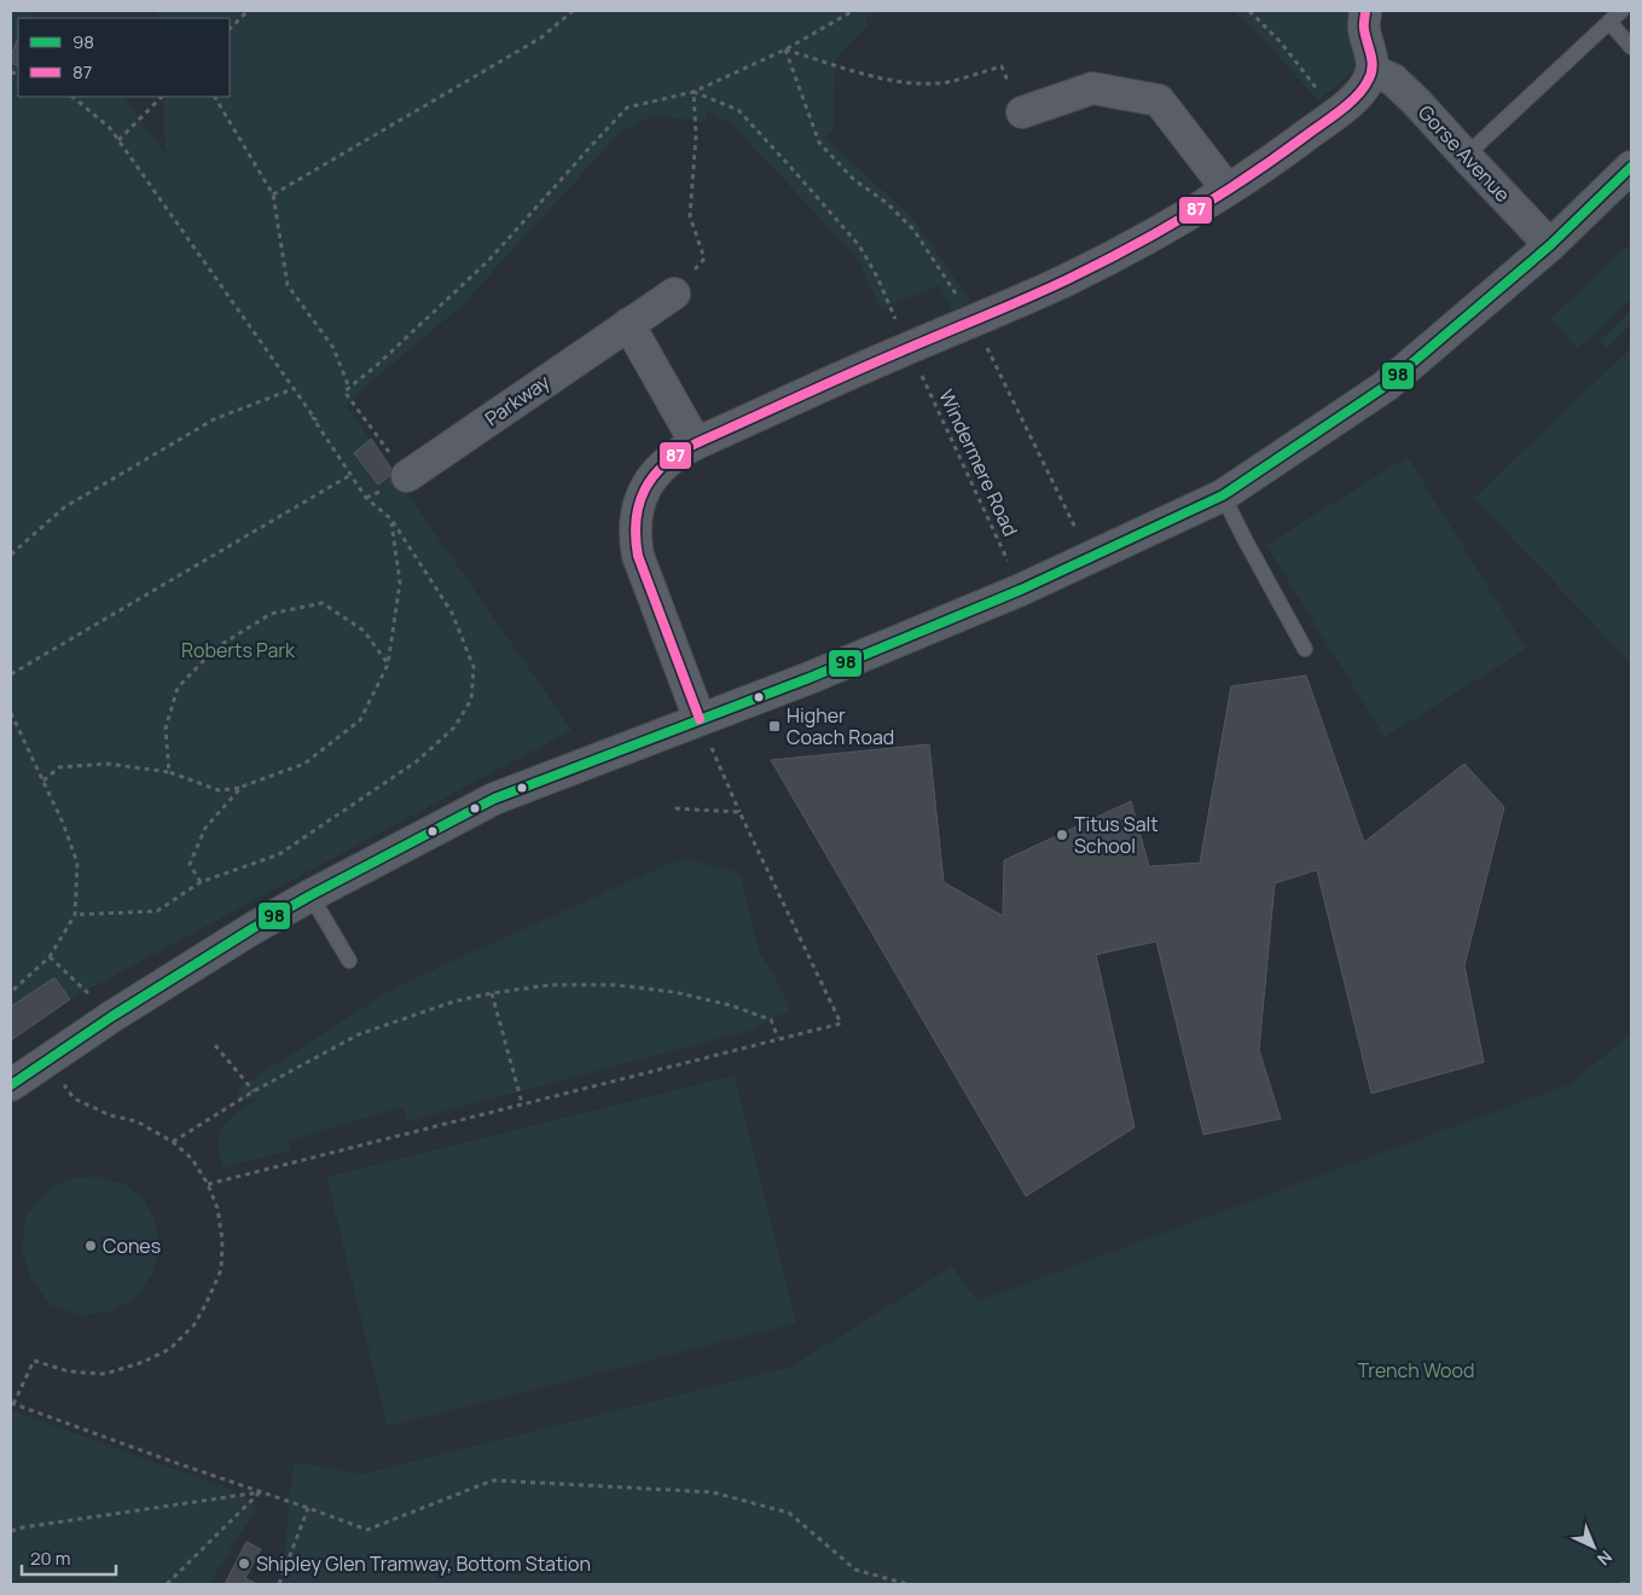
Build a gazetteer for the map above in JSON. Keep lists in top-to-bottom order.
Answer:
{
  "streets": {
    "street": ["Gorse Avenue", "Parkway"],
    "path": ["Windermere Road"]
  },
  "parks": ["Roberts Park", "Trench Wood"],
  "places": {
    "transit": ["Higher Coach Road"],
    "other": ["Titus Salt School", "Cones", "Shipley Glen Tramway, Bottom Station"]
  },
  "lines": ["transit line 87", "transit line 98"],
  "legend": ["98", "87"],
  "scale_bar": "20 m",
  "north": "bottom right"
}
